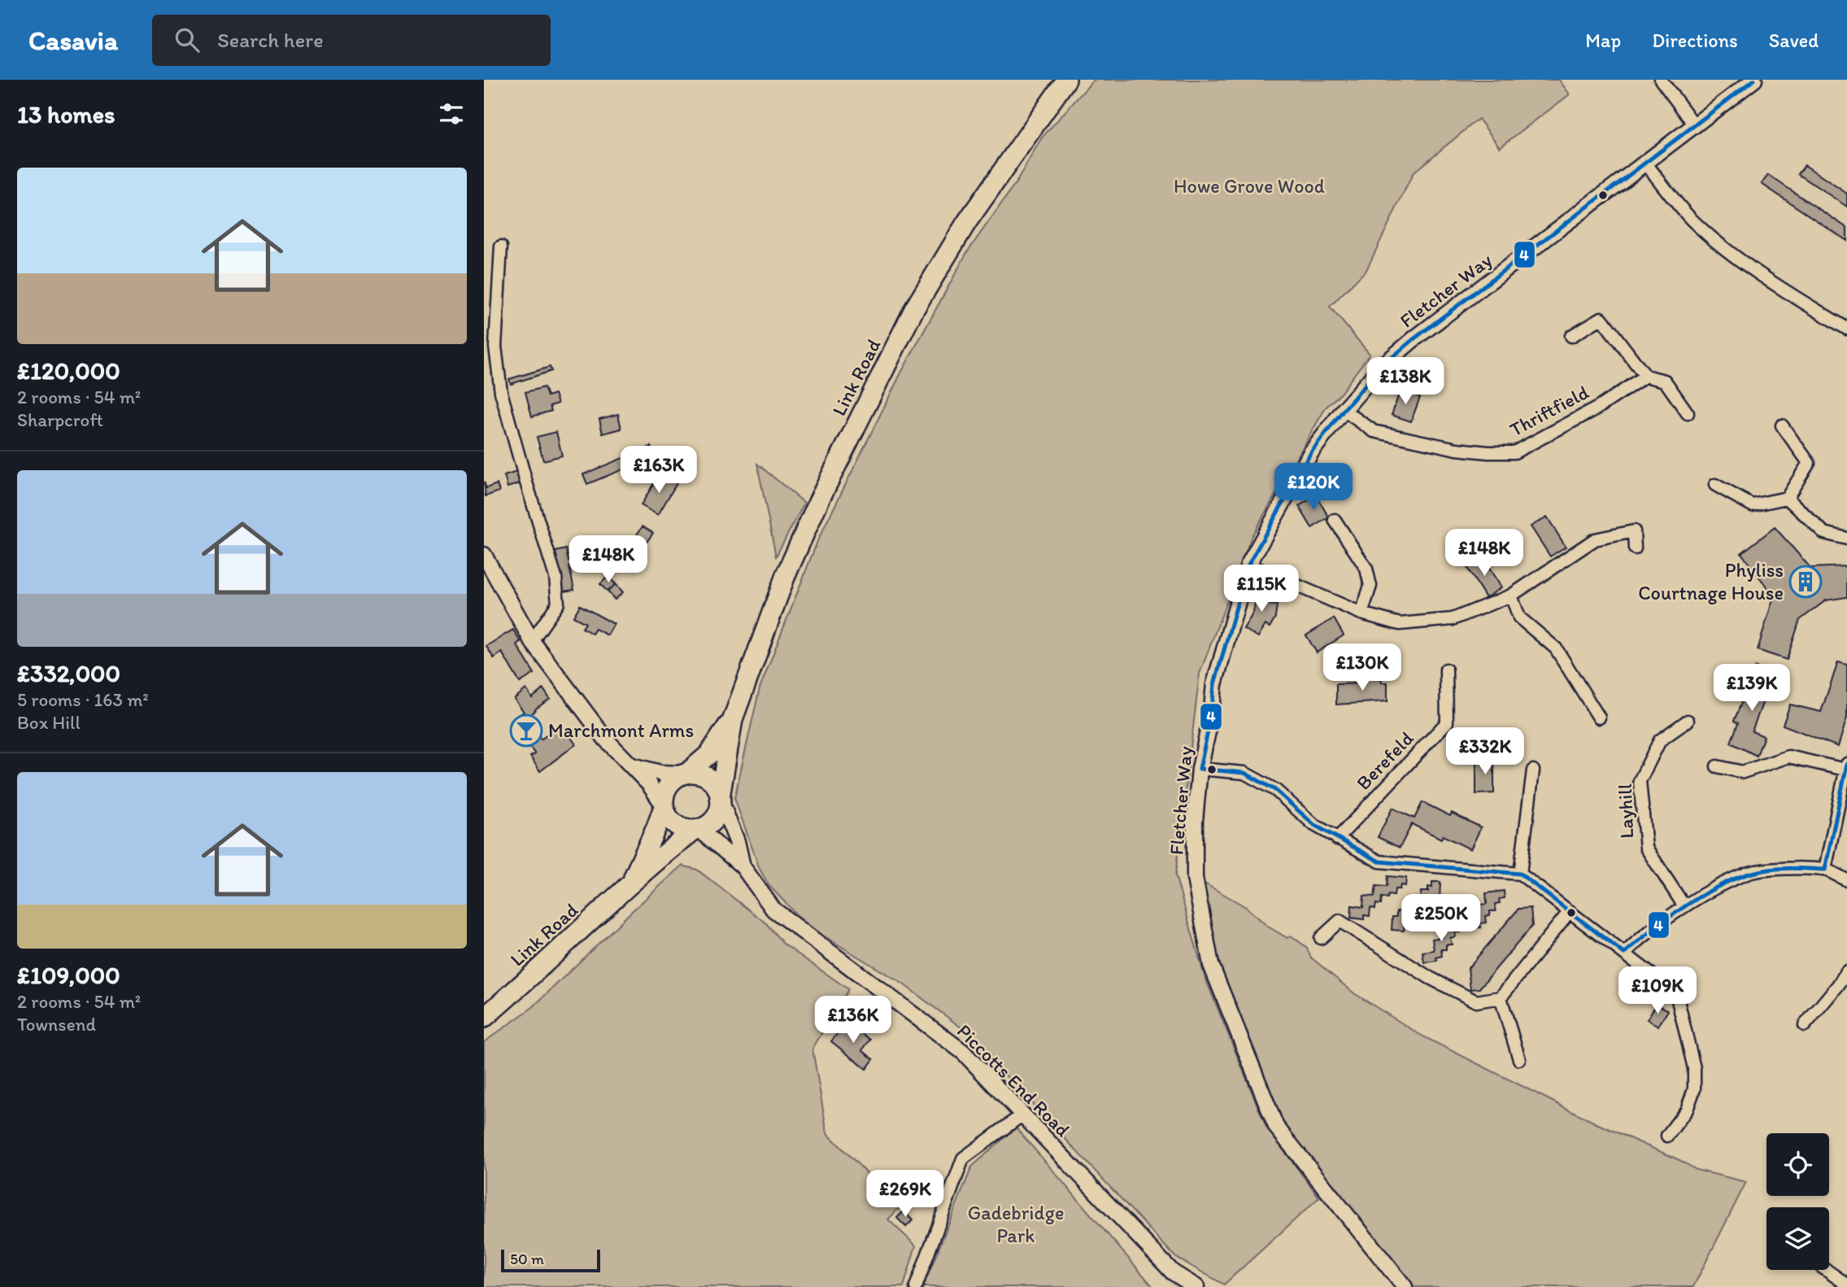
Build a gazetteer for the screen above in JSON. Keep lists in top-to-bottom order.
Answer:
{
  "streets": {
    "main road": ["Link Road"],
    "street": [
      "Fletcher Way",
      "Thriftfield",
      "Berefeld",
      "Layhill",
      "Piccotts End Road"
    ]
  },
  "crossings": [
    ["Fletcher Way", "Thriftfield"],
    ["Link Road", "Piccotts End Road"]
  ],
  "parks": ["Howe Grove Wood", "Gadebridge Park"],
  "places": {
    "building": ["Phyliss Courtnage House"],
    "bar": ["Marchmont Arms"]
  },
  "lines": ["transit line 4"],
  "scale_bar": "50 m",
  "page": {
    "header": "Casavia",
    "search": "Search here",
    "nav": ["Map", "Directions", "Saved"],
    "heading": "13 homes",
    "list": [
      {
        "name": "£120,000",
        "note": "2 rooms · 54 m² · Sharpcroft"
      },
      {
        "name": "£332,000",
        "note": "5 rooms · 163 m² · Box Hill"
      },
      {
        "name": "£109,000",
        "note": "2 rooms · 54 m² · Townsend"
      }
    ],
    "price": [
      "£138K",
      "£163K",
      "£120K",
      "£148K",
      "£148K",
      "£115K",
      "£130K",
      "£139K",
      "£332K",
      "£250K",
      "£109K",
      "£136K",
      "£269K"
    ],
    "scale": "50 m"
  }
}
